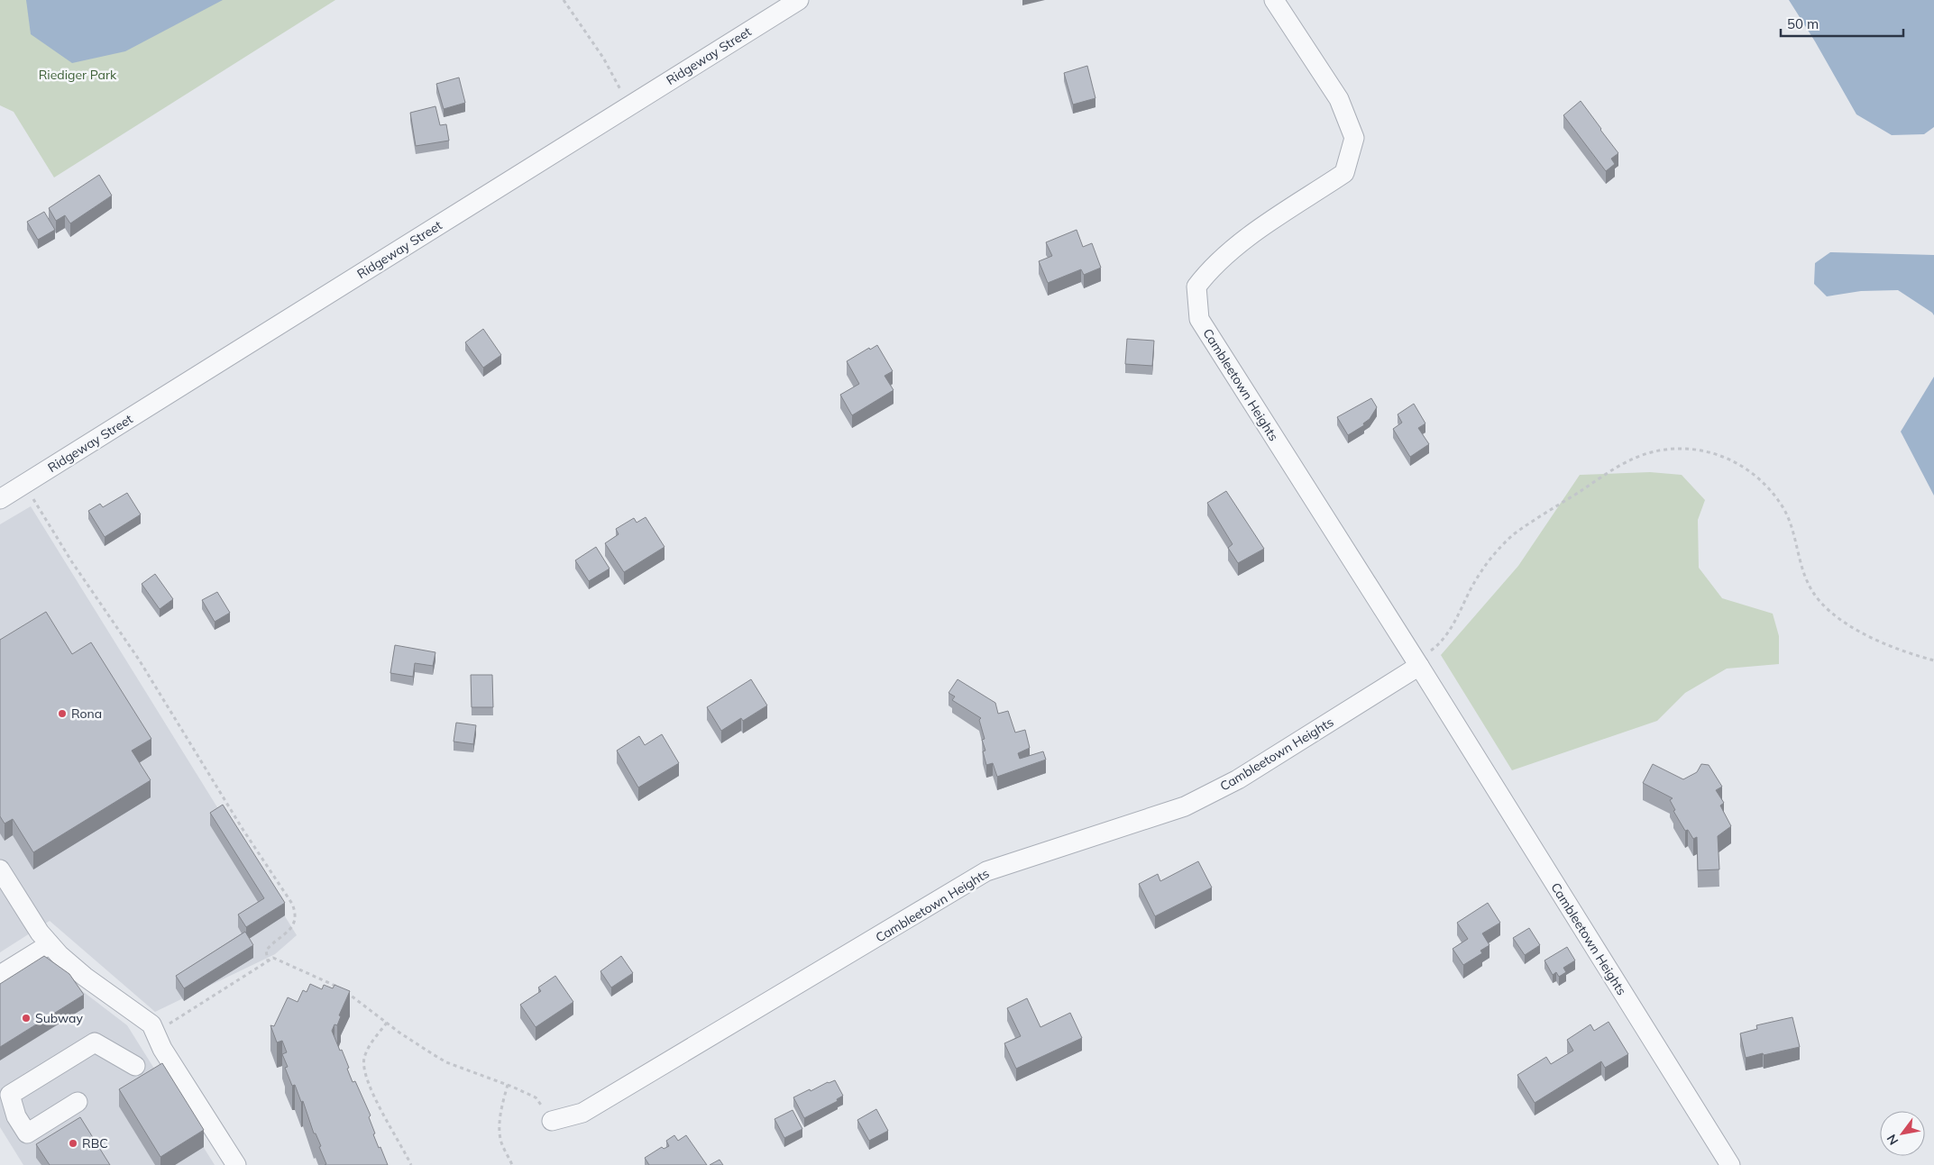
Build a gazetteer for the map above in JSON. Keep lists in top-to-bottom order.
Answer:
{
  "streets": {
    "street": ["Ridgeway Street", "Cambleetown Heights"]
  },
  "parks": ["Riediger Park"],
  "places": ["Rona", "Subway", "RBC"],
  "scale_bar": "50 m",
  "north": "bottom left"
}
